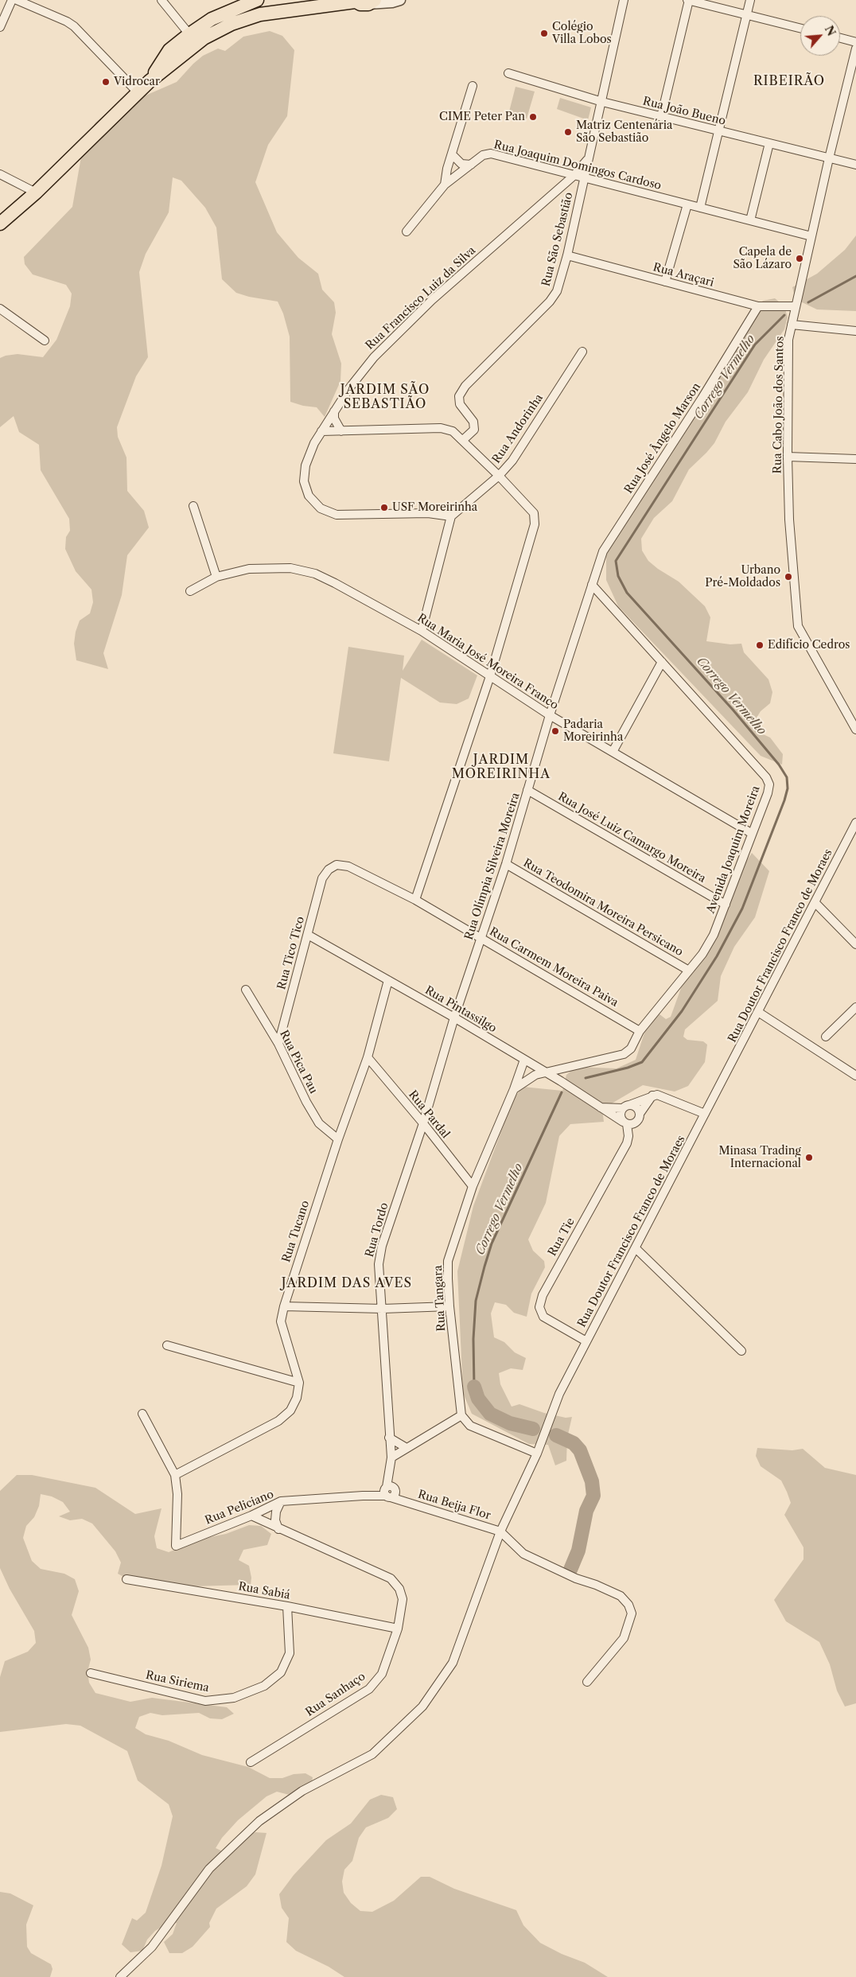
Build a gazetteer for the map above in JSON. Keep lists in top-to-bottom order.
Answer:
{
  "streets": {
    "street": [
      "Rua João Bueno",
      "Rua Joaquim Domingos Cardoso",
      "Rua São Sebastião",
      "Rua Araçari",
      "Rua Francisco Luiz da Silva",
      "Rua Cabo João dos Santos",
      "Rua Andorinha",
      "Rua José Ângelo Marson",
      "Rua Maria José Moreira Franco",
      "Rua José Luiz Camargo Moreira",
      "Avenida Joaquim Moreira",
      "Rua Olímpia Silveira Moreira",
      "Rua Teodomira Moreira Persicano",
      "Rua Doutor Francisco Franco de Moraes",
      "Rua Tico Tico",
      "Rua Carmem Moreira Paiva",
      "Rua Pintassilgo",
      "Rua Pica Pau",
      "Rua Pardal",
      "Rua Tordo",
      "Rua Tucano",
      "Rua Tie",
      "Rua Tangara",
      "Rua Beija Flor",
      "Rua Peliciano",
      "Rua Sabiá",
      "Rua Siriema",
      "Rua Sanhaço"
    ]
  },
  "crossings": [
    ["Rua João Bueno", "Rua São Sebastião"],
    ["Rua João Bueno", "Rua Cabo João dos Santos"],
    ["Rua Joaquim Domingos Cardoso", "Rua São Sebastião"],
    ["Rua Joaquim Domingos Cardoso", "Rua Francisco Luiz da Silva"],
    ["Rua Joaquim Domingos Cardoso", "Rua Cabo João dos Santos"],
    ["Rua São Sebastião", "Rua Araçari"],
    ["Rua São Sebastião", "Rua Francisco Luiz da Silva"],
    ["Rua Araçari", "Rua Cabo João dos Santos"],
    ["Rua Araçari", "Rua José Ângelo Marson"],
    ["Rua Francisco Luiz da Silva", "Rua Andorinha"],
    ["Rua José Ângelo Marson", "Avenida Joaquim Moreira"],
    ["Rua José Ângelo Marson", "Rua Olímpia Silveira Moreira"],
    ["Rua Maria José Moreira Franco", "Avenida Joaquim Moreira"],
    ["Rua Maria José Moreira Franco", "Rua Olímpia Silveira Moreira"],
    ["Rua José Luiz Camargo Moreira", "Avenida Joaquim Moreira"],
    ["Rua José Luiz Camargo Moreira", "Rua Olímpia Silveira Moreira"],
    ["Avenida Joaquim Moreira", "Rua Olímpia Silveira Moreira"],
    ["Avenida Joaquim Moreira", "Rua Teodomira Moreira Persicano"],
    ["Avenida Joaquim Moreira", "Rua Carmem Moreira Paiva"],
    ["Avenida Joaquim Moreira", "Rua Pintassilgo"],
    ["Avenida Joaquim Moreira", "Rua Tangara"],
    ["Rua Olímpia Silveira Moreira", "Rua Teodomira Moreira Persicano"],
    ["Rua Olímpia Silveira Moreira", "Rua Carmem Moreira Paiva"],
    ["Rua Olímpia Silveira Moreira", "Rua Pintassilgo"],
    ["Rua Olímpia Silveira Moreira", "Rua Tordo"],
    ["Rua Doutor Francisco Franco de Moraes", "Rua Tie"],
    ["Rua Doutor Francisco Franco de Moraes", "Rua Beija Flor"],
    ["Rua Tico Tico", "Rua Carmem Moreira Paiva"],
    ["Rua Tico Tico", "Rua Pintassilgo"],
    ["Rua Tico Tico", "Rua Pica Pau"],
    ["Rua Pintassilgo", "Rua Tordo"],
    ["Rua Pintassilgo", "Rua Tucano"],
    ["Rua Pintassilgo", "Rua Tie"],
    ["Rua Pintassilgo", "Rua Tangara"],
    ["Rua Pica Pau", "Rua Tucano"],
    ["Rua Pardal", "Rua Tordo"],
    ["Rua Pardal", "Rua Tucano"],
    ["Rua Pardal", "Rua Tangara"],
    ["Rua Tucano", "Rua Peliciano"],
    ["Rua Beija Flor", "Rua Peliciano"],
    ["Rua Peliciano", "Rua Sanhaço"],
    ["Rua Sabiá", "Rua Siriema"],
    ["Rua Sabiá", "Rua Sanhaço"]
  ],
  "districts": [
    "RIBEIRÃO",
    "JARDIM SÃO SEBASTIÃO",
    "JARDIM MOREIRINHA",
    "JARDIM DAS AVES"
  ],
  "water": ["Corrego Vermelho"],
  "places": [
    "Colégio Villa Lobos",
    "Vidrocar",
    "CIME Peter Pan",
    "Matriz Centenária São Sebastião",
    "Capela de São Lázaro",
    "USF Moreirinha",
    "Urbano Pré-Moldados",
    "Edifício Cedros",
    "Padaria Moreirinha",
    "Minasa Trading Internacional"
  ],
  "north": "top right"
}
